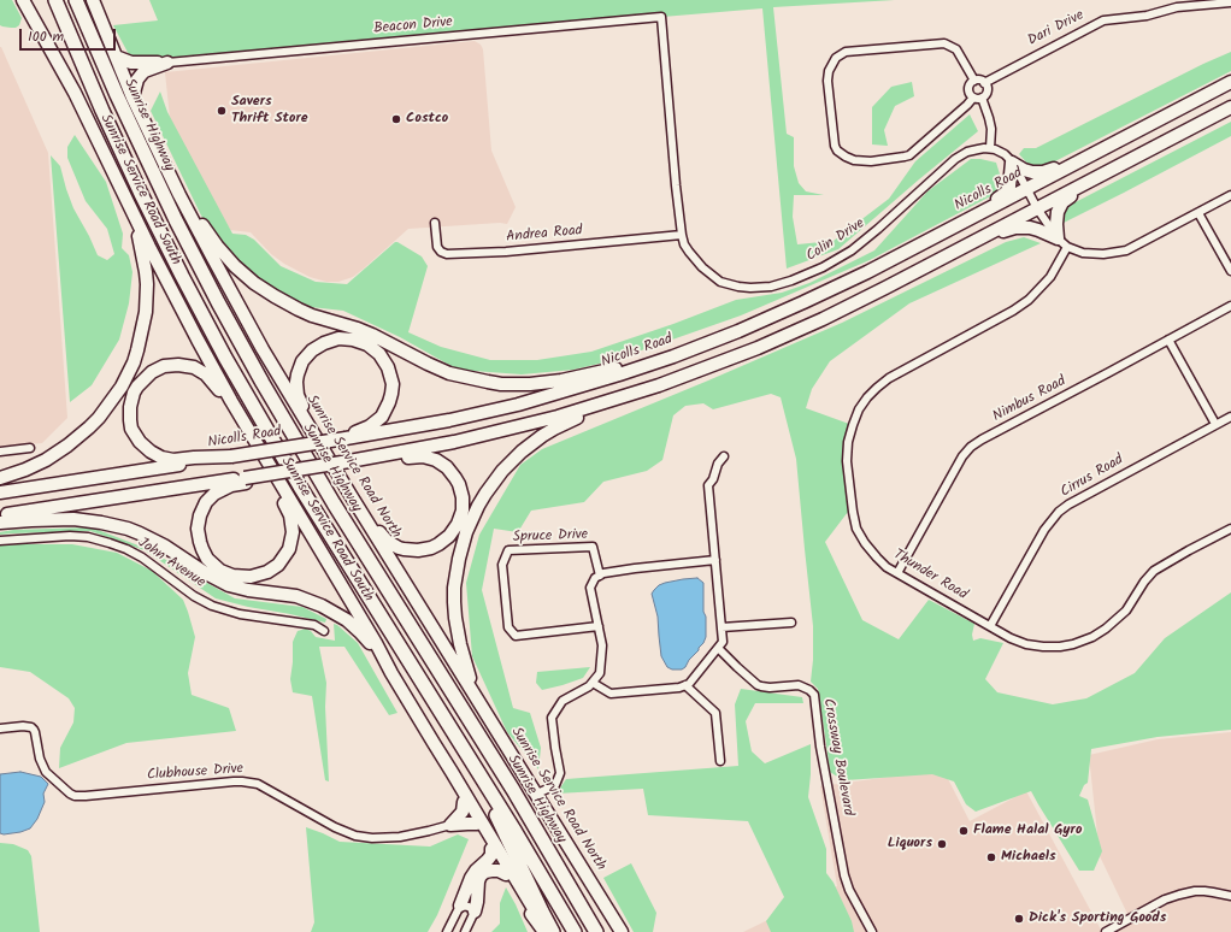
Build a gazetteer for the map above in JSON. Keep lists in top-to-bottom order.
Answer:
{
  "streets": {
    "highway": [
      "Sunrise Highway",
      "Sunrise Service Road South",
      "Nicolls Road",
      "Sunrise Service Road North"
    ],
    "street": [
      "Beacon Drive",
      "Dari Drive",
      "Andrea Road",
      "Colin Drive",
      "Nimbus Road",
      "Cirrus Road",
      "Spruce Drive",
      "John Avenue",
      "Thunder Road",
      "Crossway Boulevard",
      "Clubhouse Drive"
    ]
  },
  "crossings": [
    ["Beacon Drive", "Colin Drive"],
    ["Nicolls Road", "Sunrise Service Road North"],
    ["Andrea Road", "Colin Drive"],
    ["Nimbus Road", "Thunder Road"],
    ["Cirrus Road", "Thunder Road"]
  ],
  "places": [
    "Savers Thrift Store",
    "Costco",
    "Flame Halal Gyro",
    "Liquors",
    "Michaels",
    "Dick's Sporting Goods"
  ],
  "scale_bar": "100 m"
}
